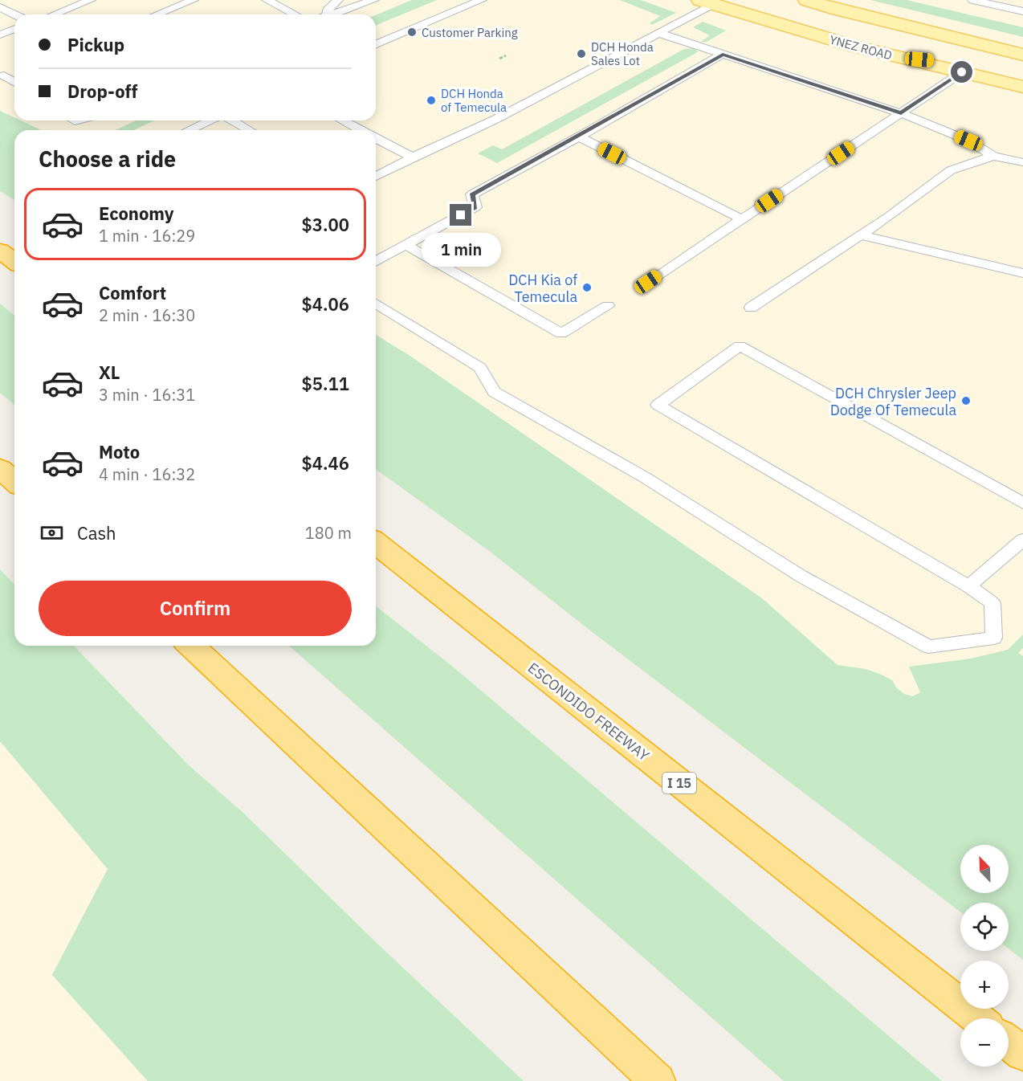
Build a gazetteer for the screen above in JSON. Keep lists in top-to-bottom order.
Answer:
{
  "streets": {
    "highway": ["ESCONDIDO FREEWAY", "I 15"],
    "main road": ["YNEZ ROAD"]
  },
  "places": [
    "Customer Parking",
    "DCH Honda Sales Lot",
    "DCH Honda of Temecula",
    "DCH Kia of Temecula",
    "DCH Chrysler Jeep Dodge Of Temecula"
  ],
  "north": "top left",
  "page": {
    "banner": ["Pickup", "Drop-off"],
    "heading": "Choose a ride",
    "list": [
      {
        "name": "Economy",
        "note": "1 min · 16:29",
        "value": "$3.00"
      },
      {
        "name": "Comfort",
        "note": "2 min · 16:30",
        "value": "$4.06"
      },
      {
        "name": "XL",
        "note": "3 min · 16:31",
        "value": "$5.11"
      },
      {
        "name": "Moto",
        "note": "4 min · 16:32",
        "value": "$4.46"
      }
    ],
    "bubble": "1 min",
    "pay": ["Cash", "180 m"],
    "buttons": "Confirm",
    "map_buttons": ["+", "−"]
  }
}
